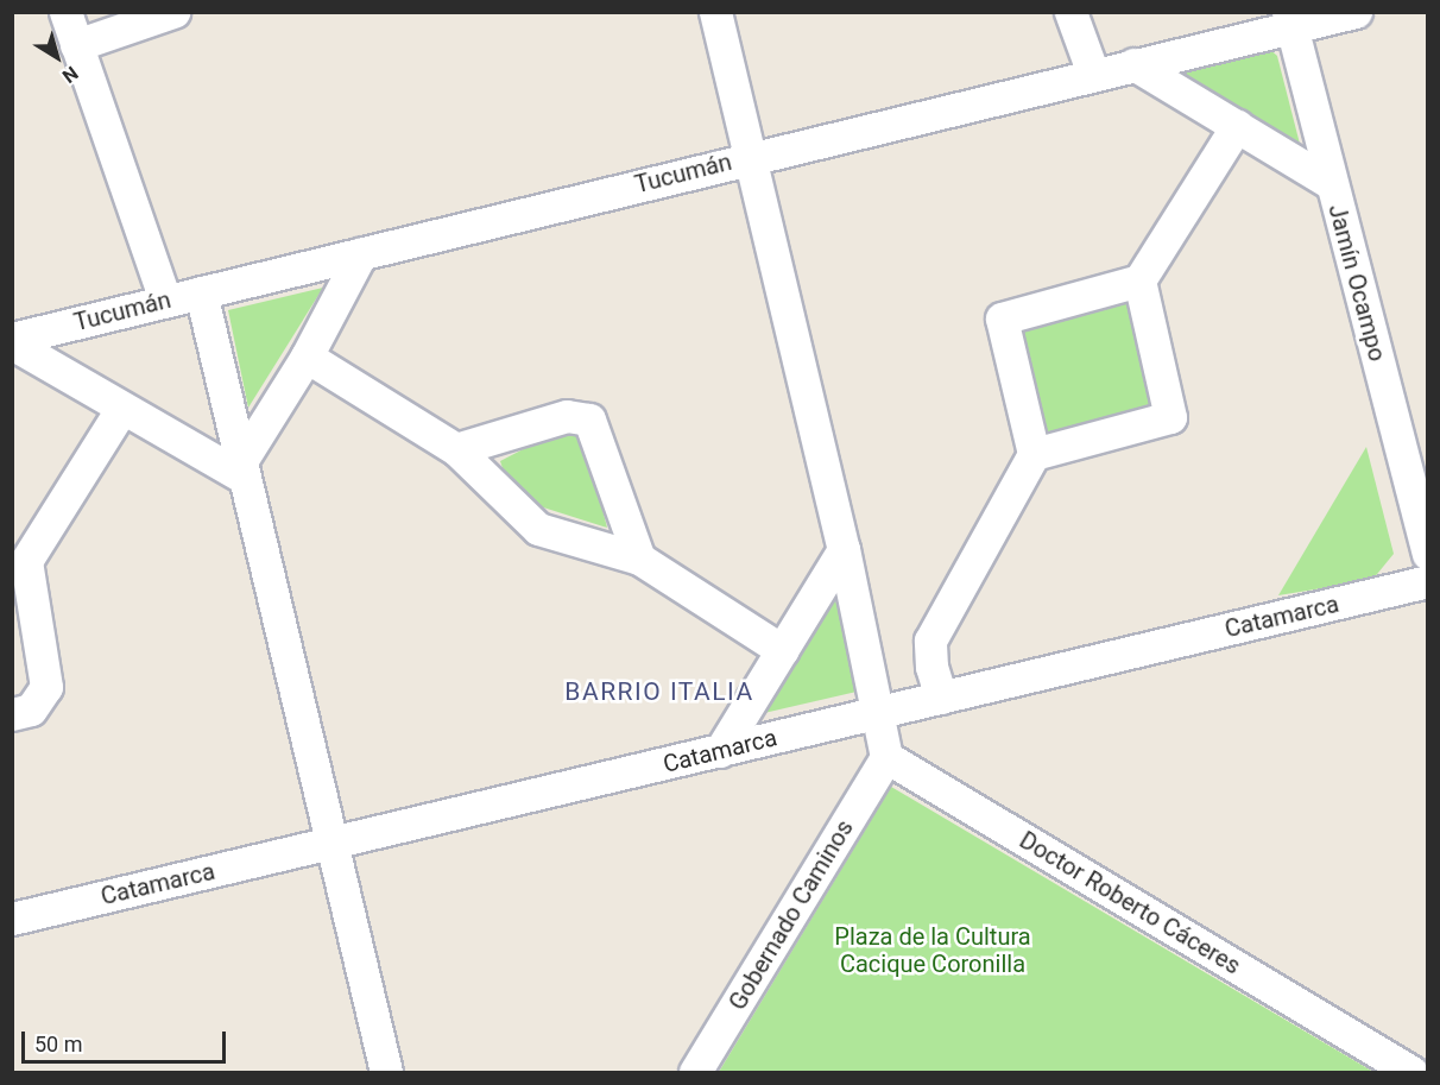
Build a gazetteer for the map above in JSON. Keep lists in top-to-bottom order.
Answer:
{
  "streets": {
    "street": [
      "Tucumán",
      "Jamín Ocampo",
      "Catamarca",
      "Doctor Roberto Cáceres",
      "Gobernado Caminos"
    ]
  },
  "crossings": [
    ["Tucumán", "Jamín Ocampo"],
    ["Doctor Roberto Cáceres", "Gobernado Caminos"]
  ],
  "districts": ["BARRIO ITALIA"],
  "parks": ["Plaza de la Cultura Cacique Coronilla"],
  "scale_bar": "50 m",
  "north": "bottom right"
}
